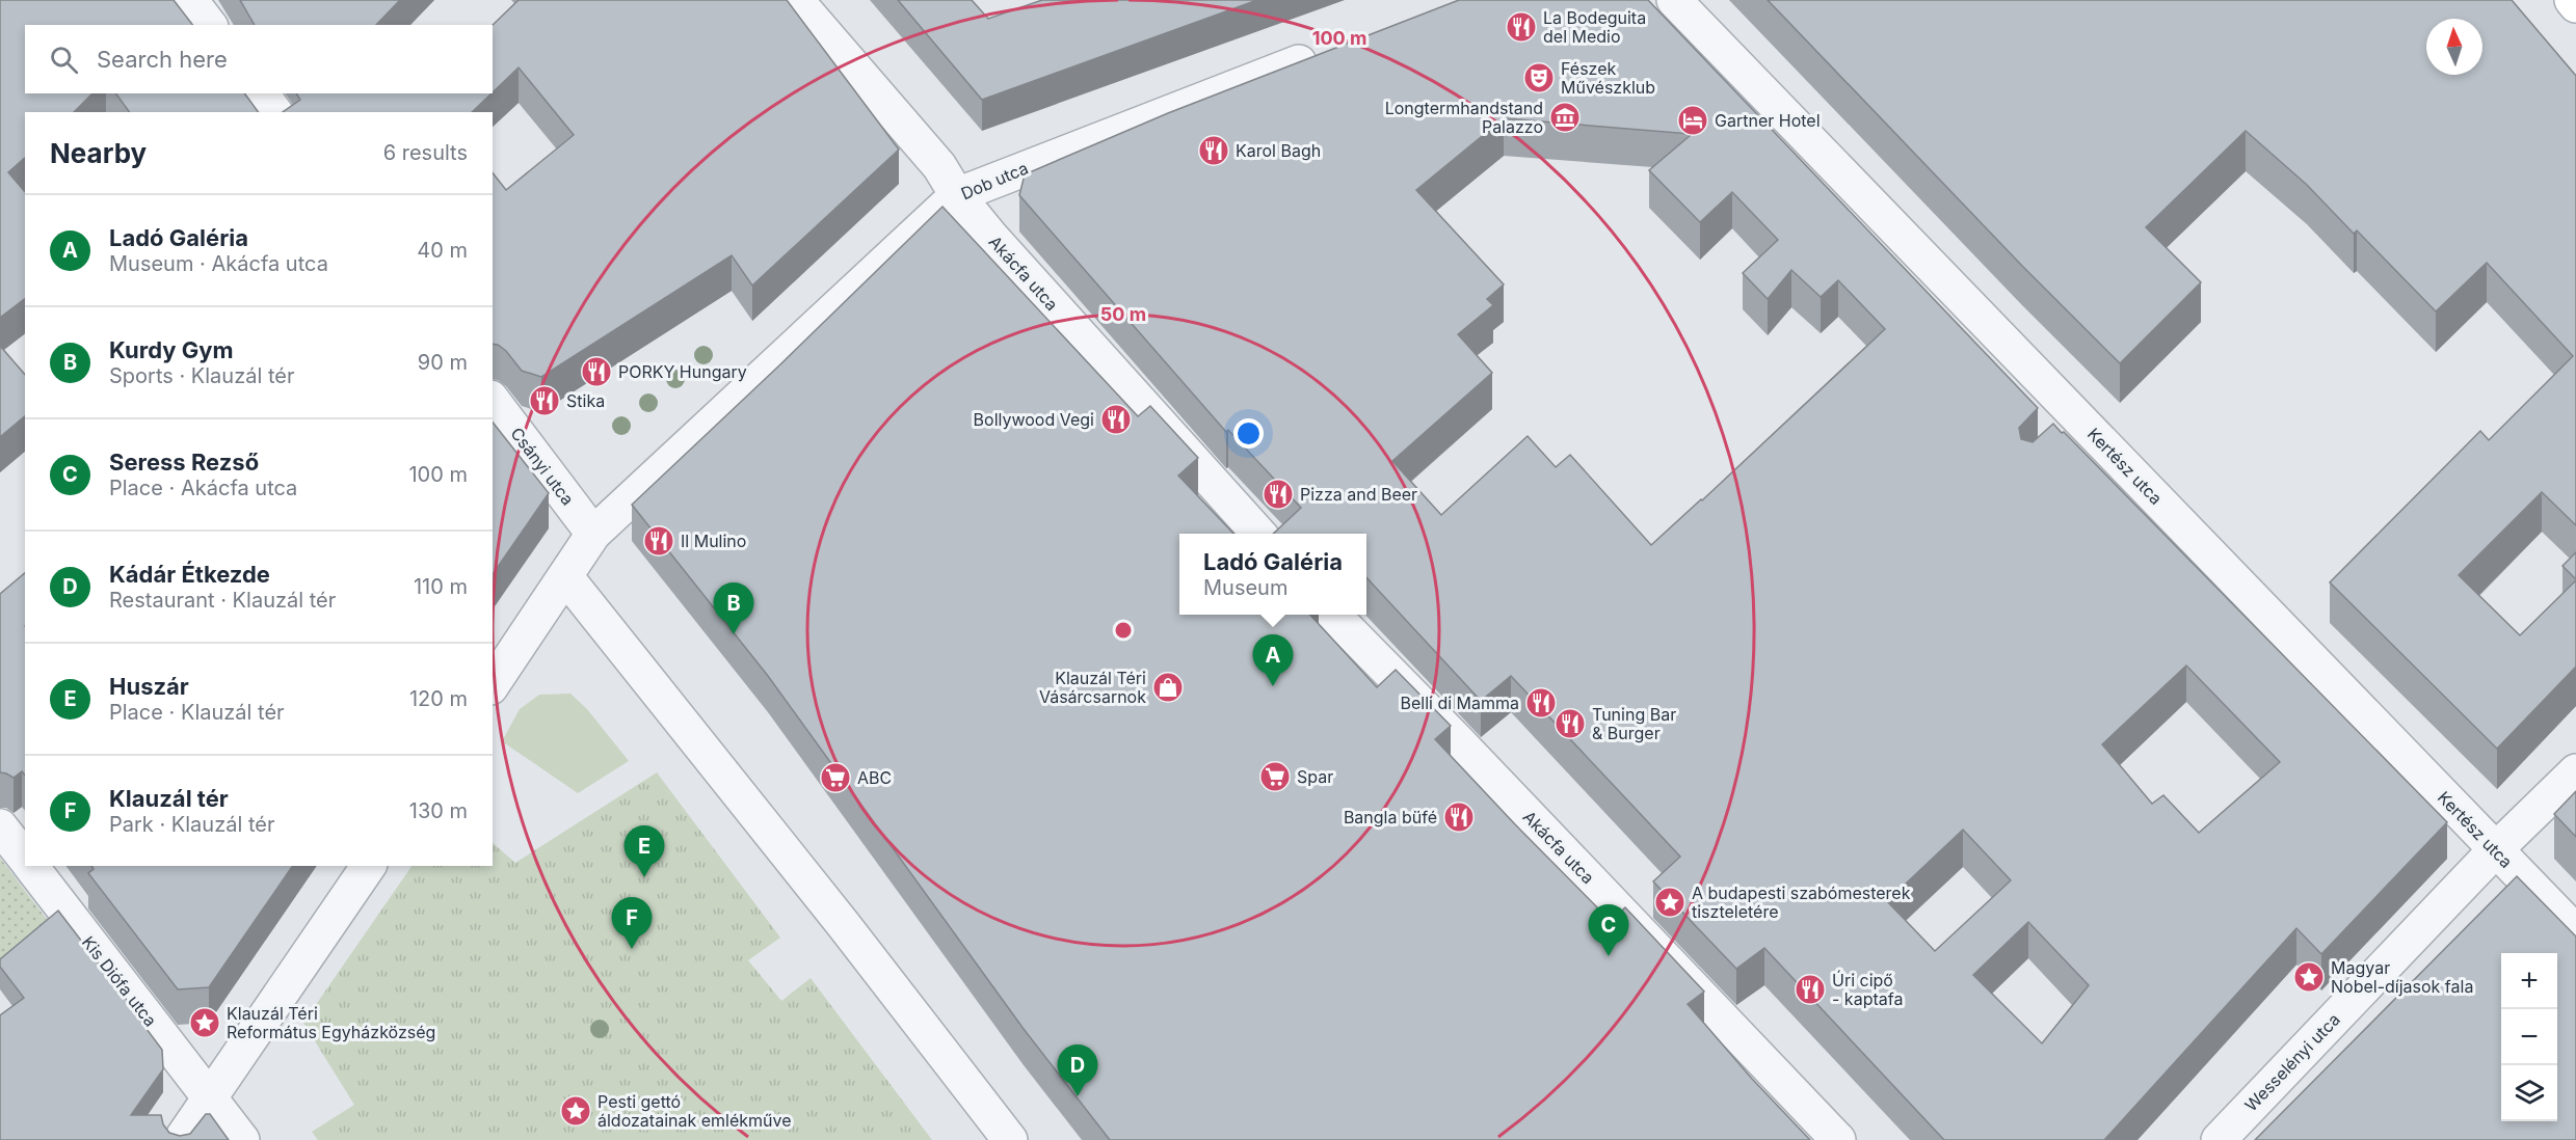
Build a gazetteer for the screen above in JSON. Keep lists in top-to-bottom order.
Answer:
{
  "streets": {
    "street": [
      "Dob utca",
      "Akácfa utca",
      "Csányi utca",
      "Kertész utca",
      "Kis Diófa utca",
      "Wesselényi utca"
    ]
  },
  "crossings": [
    ["Dob utca", "Akácfa utca"],
    ["Dob utca", "Csányi utca"],
    ["Kertész utca", "Wesselényi utca"]
  ],
  "places": {
    "restaurant": [
      "La Bodeguita del Medio",
      "Karol Bagh",
      "PORKY Hungary",
      "Stika",
      "Bollywood Vegi",
      "Pizza and Beer",
      "Il Mulino",
      "Belli di Mamma",
      "Tuning Bar & Burger",
      "Bangla büfé",
      "Úri cipő - kaptafa"
    ],
    "theatre": ["Fészek Művészklub"],
    "museum": ["Longtermhandstand Palazzo"],
    "hotel": ["Gartner Hotel"],
    "shop": ["Klauzál Téri Vásárcsarnok"],
    "supermarket": ["Spar", "ABC"],
    "place": [
      "A budapesti szabómesterek tiszteletére",
      "Magyar Nobel-díjasok fala",
      "Klauzál Téri Református Egyházközség",
      "Pesti gettó áldozatainak emlékműve"
    ]
  },
  "north": "top",
  "page": {
    "search": "Search here",
    "heading": ["Nearby", "6 results"],
    "list": [
      {
        "mark": "A",
        "name": "Ladó Galéria",
        "note": "Museum · Akácfa utca",
        "value": "40 m"
      },
      {
        "mark": "B",
        "name": "Kurdy Gym",
        "note": "Sports · Klauzál tér",
        "value": "90 m"
      },
      {
        "mark": "C",
        "name": "Seress Rezső",
        "note": "Place · Akácfa utca",
        "value": "100 m"
      },
      {
        "mark": "D",
        "name": "Kádár Étkezde",
        "note": "Restaurant · Klauzál tér",
        "value": "110 m"
      },
      {
        "mark": "E",
        "name": "Huszár",
        "note": "Place · Klauzál tér",
        "value": "120 m"
      },
      {
        "mark": "F",
        "name": "Klauzál tér",
        "note": "Park · Klauzál tér",
        "value": "130 m"
      }
    ],
    "popup": ["Ladó Galéria", "Museum"],
    "pins": [
      "B",
      "A",
      "E",
      "F",
      "C",
      "D"
    ],
    "map_buttons": ["+", "−"]
  },
  "rings": ["100 m", "50 m"]
}
